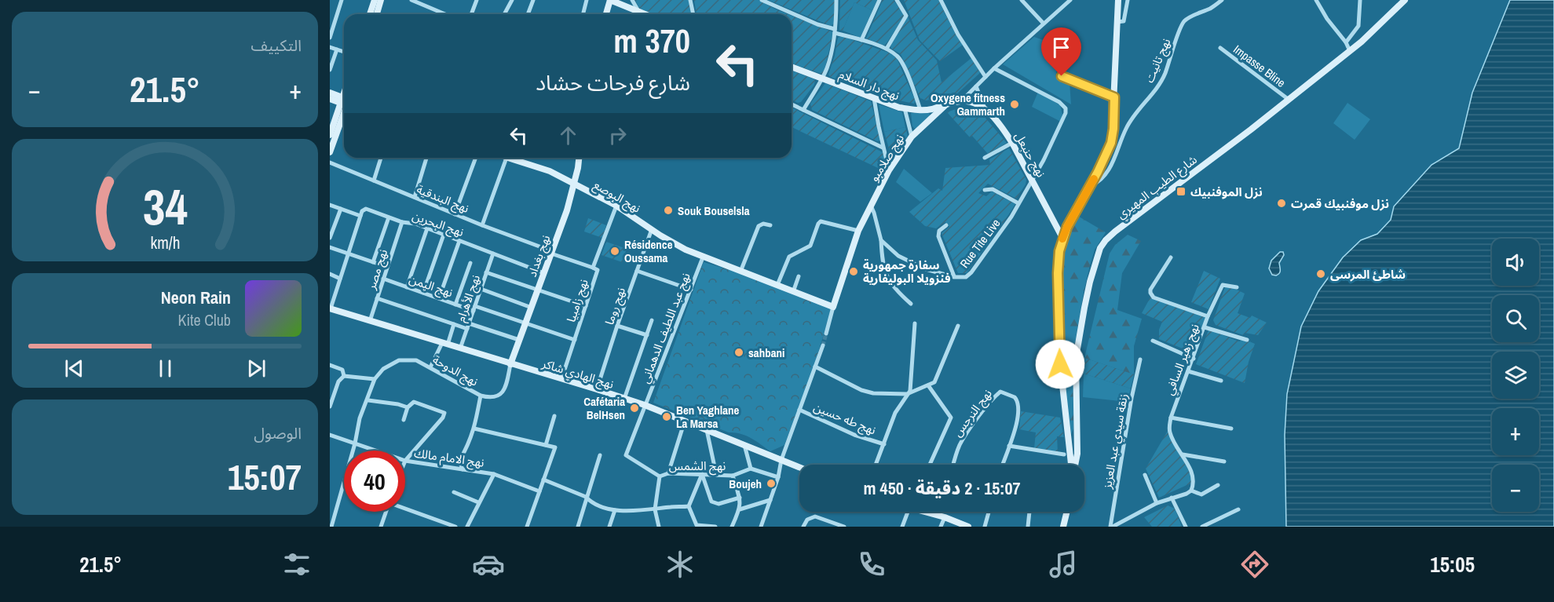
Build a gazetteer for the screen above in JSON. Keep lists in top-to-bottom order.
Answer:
{
  "streets": {
    "street": [
      "نهج تانيت",
      "Impasse Bline",
      "نهج دار السلام",
      "نهج حنبعل",
      "نهج صلامبو",
      "شارع الطيب المهيري",
      "نهج البوصع",
      "نهج البندقية",
      "نهج البحرين",
      "Rue Tite Live",
      "نهج بغداد",
      "نهج مصر",
      "نهج اليمن",
      "نهج الأهرام",
      "نهج زامبيا",
      "نهج روما",
      "نهج عبد اللطيف الدهماني",
      "نهج زهير السافي",
      "نهج الدوحة",
      "نهج الهادي شاكر",
      "نهج النرجس",
      "نهج طه حسين",
      "زنقة سيدي عبد العزيز",
      "نهج الامام مالك",
      "نهج الشمس"
    ]
  },
  "crossings": [
    ["Impasse Bline", "شارع الطيب المهيري"],
    ["نهج دار السلام", "نهج حنبعل"],
    ["نهج دار السلام", "نهج صلامبو"],
    ["نهج دار السلام", "Rue Tite Live"],
    ["نهج حنبعل", "نهج صلامبو"],
    ["نهج حنبعل", "Rue Tite Live"],
    ["نهج صلامبو", "نهج البوصع"],
    ["نهج صلامبو", "Rue Tite Live"],
    ["نهج البوصع", "نهج بغداد"],
    ["نهج البوصع", "نهج زامبيا"],
    ["نهج البوصع", "نهج روما"],
    ["نهج البوصع", "نهج عبد اللطيف الدهماني"],
    ["نهج البندقية", "نهج بغداد"],
    ["نهج البندقية", "نهج زامبيا"],
    ["نهج البحرين", "نهج بغداد"],
    ["نهج البحرين", "نهج مصر"],
    ["نهج البحرين", "نهج الأهرام"],
    ["نهج بغداد", "نهج اليمن"],
    ["نهج بغداد", "نهج الدوحة"],
    ["نهج بغداد", "نهج الهادي شاكر"],
    ["نهج مصر", "نهج اليمن"],
    ["نهج مصر", "نهج الهادي شاكر"],
    ["نهج اليمن", "نهج الأهرام"],
    ["نهج اليمن", "نهج زامبيا"],
    ["نهج الأهرام", "نهج الهادي شاكر"],
    ["نهج زامبيا", "نهج الهادي شاكر"],
    ["نهج روما", "نهج الهادي شاكر"],
    ["نهج عبد اللطيف الدهماني", "نهج الهادي شاكر"],
    ["نهج عبد اللطيف الدهماني", "نهج الشمس"],
    ["نهج الدوحة", "نهج الهادي شاكر"]
  ],
  "places": {
    "other": [
      "Oxygene fitness Gammarth",
      "نزل موفنبيك قمرت",
      "Souk Bouselsla",
      "Résidence Oussama",
      "سفارة جمهورية فنزويلا البوليفارية",
      "شاطئ المرسى",
      "sahbani",
      "Cafétaria BelHsen",
      "Ben Yaghlane La Marsa",
      "Boujeh"
    ],
    "transit": ["نزل الموفنبيك"]
  },
  "page": {
    "tile": [
      "التكييف",
      ["الوصول", "15:07"]
    ],
    "turn": ["370 m", "شارع فرحات حشاد"],
    "heat": ["−", "21.5°", "+"],
    "map_buttons": ["+", "−"],
    "song": ["Neon Rain", "Kite Club"],
    "limit": "40",
    "trip": "15:07 · 2 دقيقة · 450 m",
    "tabs": ["15:05", "21.5°"],
    "gauge": ["34", "km/h"]
  }
}
